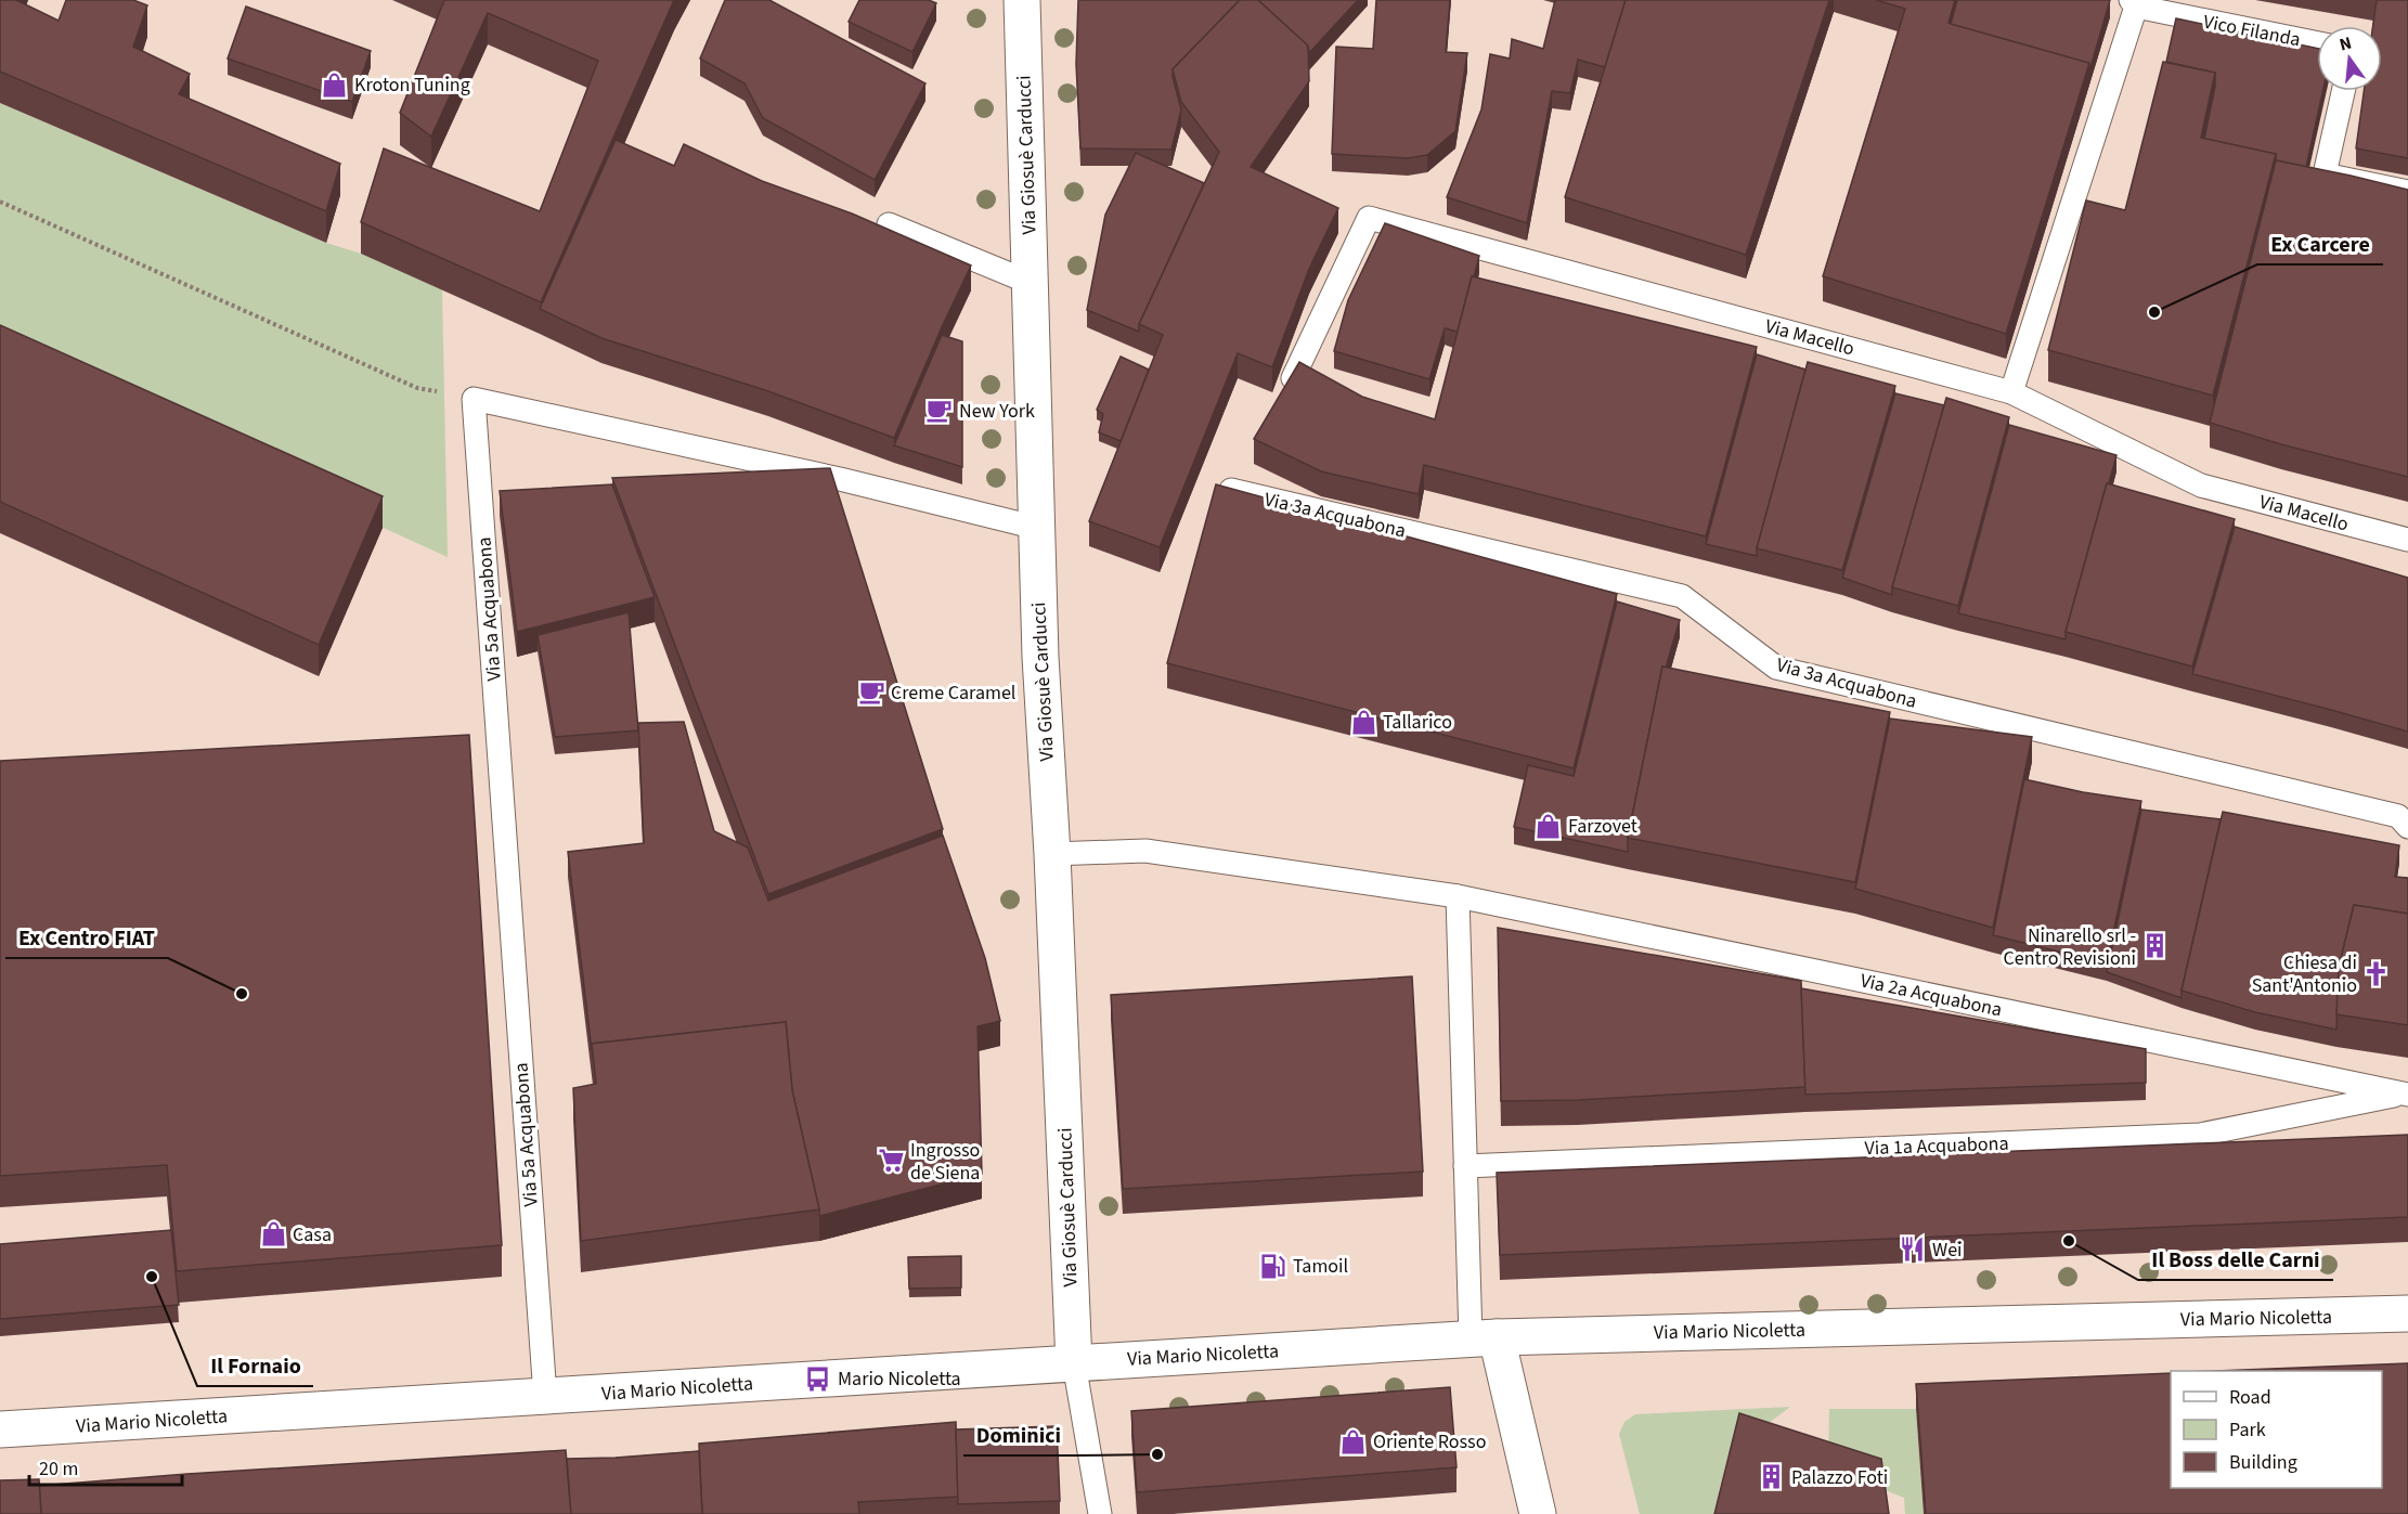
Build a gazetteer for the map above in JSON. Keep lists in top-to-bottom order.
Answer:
{
  "streets": {
    "street": ["Via Giosuè Carducci", "Via Mario Nicoletta"],
    "lane": [
      "Vico Filanda",
      "Via Macello",
      "Via 3a Acquabona",
      "Via 5a Acquabona",
      "Via 2a Acquabona",
      "Via 1a Acquabona"
    ]
  },
  "crossings": [
    ["Via Giosuè Carducci", "Via 2a Acquabona"],
    ["Via Giosuè Carducci", "Via Mario Nicoletta"],
    ["Via 5a Acquabona", "Via Mario Nicoletta"],
    ["Via 2a Acquabona", "Via 1a Acquabona"]
  ],
  "places": {
    "shop": [
      "Kroton Tuning",
      "Tallarico",
      "Farzovet",
      "Casa",
      "Oriente Rosso"
    ],
    "other": [
      "Ex Carcere",
      "Ex Centro FIAT",
      "Il Boss delle Carni",
      "Il Fornaio",
      "Dominici"
    ],
    "cafe": ["New York", "Creme Caramel"],
    "building": ["Ninarello srl - Centro Revisioni", "Palazzo Foti"],
    "church": ["Chiesa di Sant'Antonio"],
    "supermarket": ["Ingrosso de Siena"],
    "restaurant": ["Wei"],
    "fuel station": ["Tamoil"],
    "bus stop": ["Mario Nicoletta"]
  },
  "legend": ["Road", "Park", "Building"],
  "scale_bar": "20 m",
  "north": "top"
}
